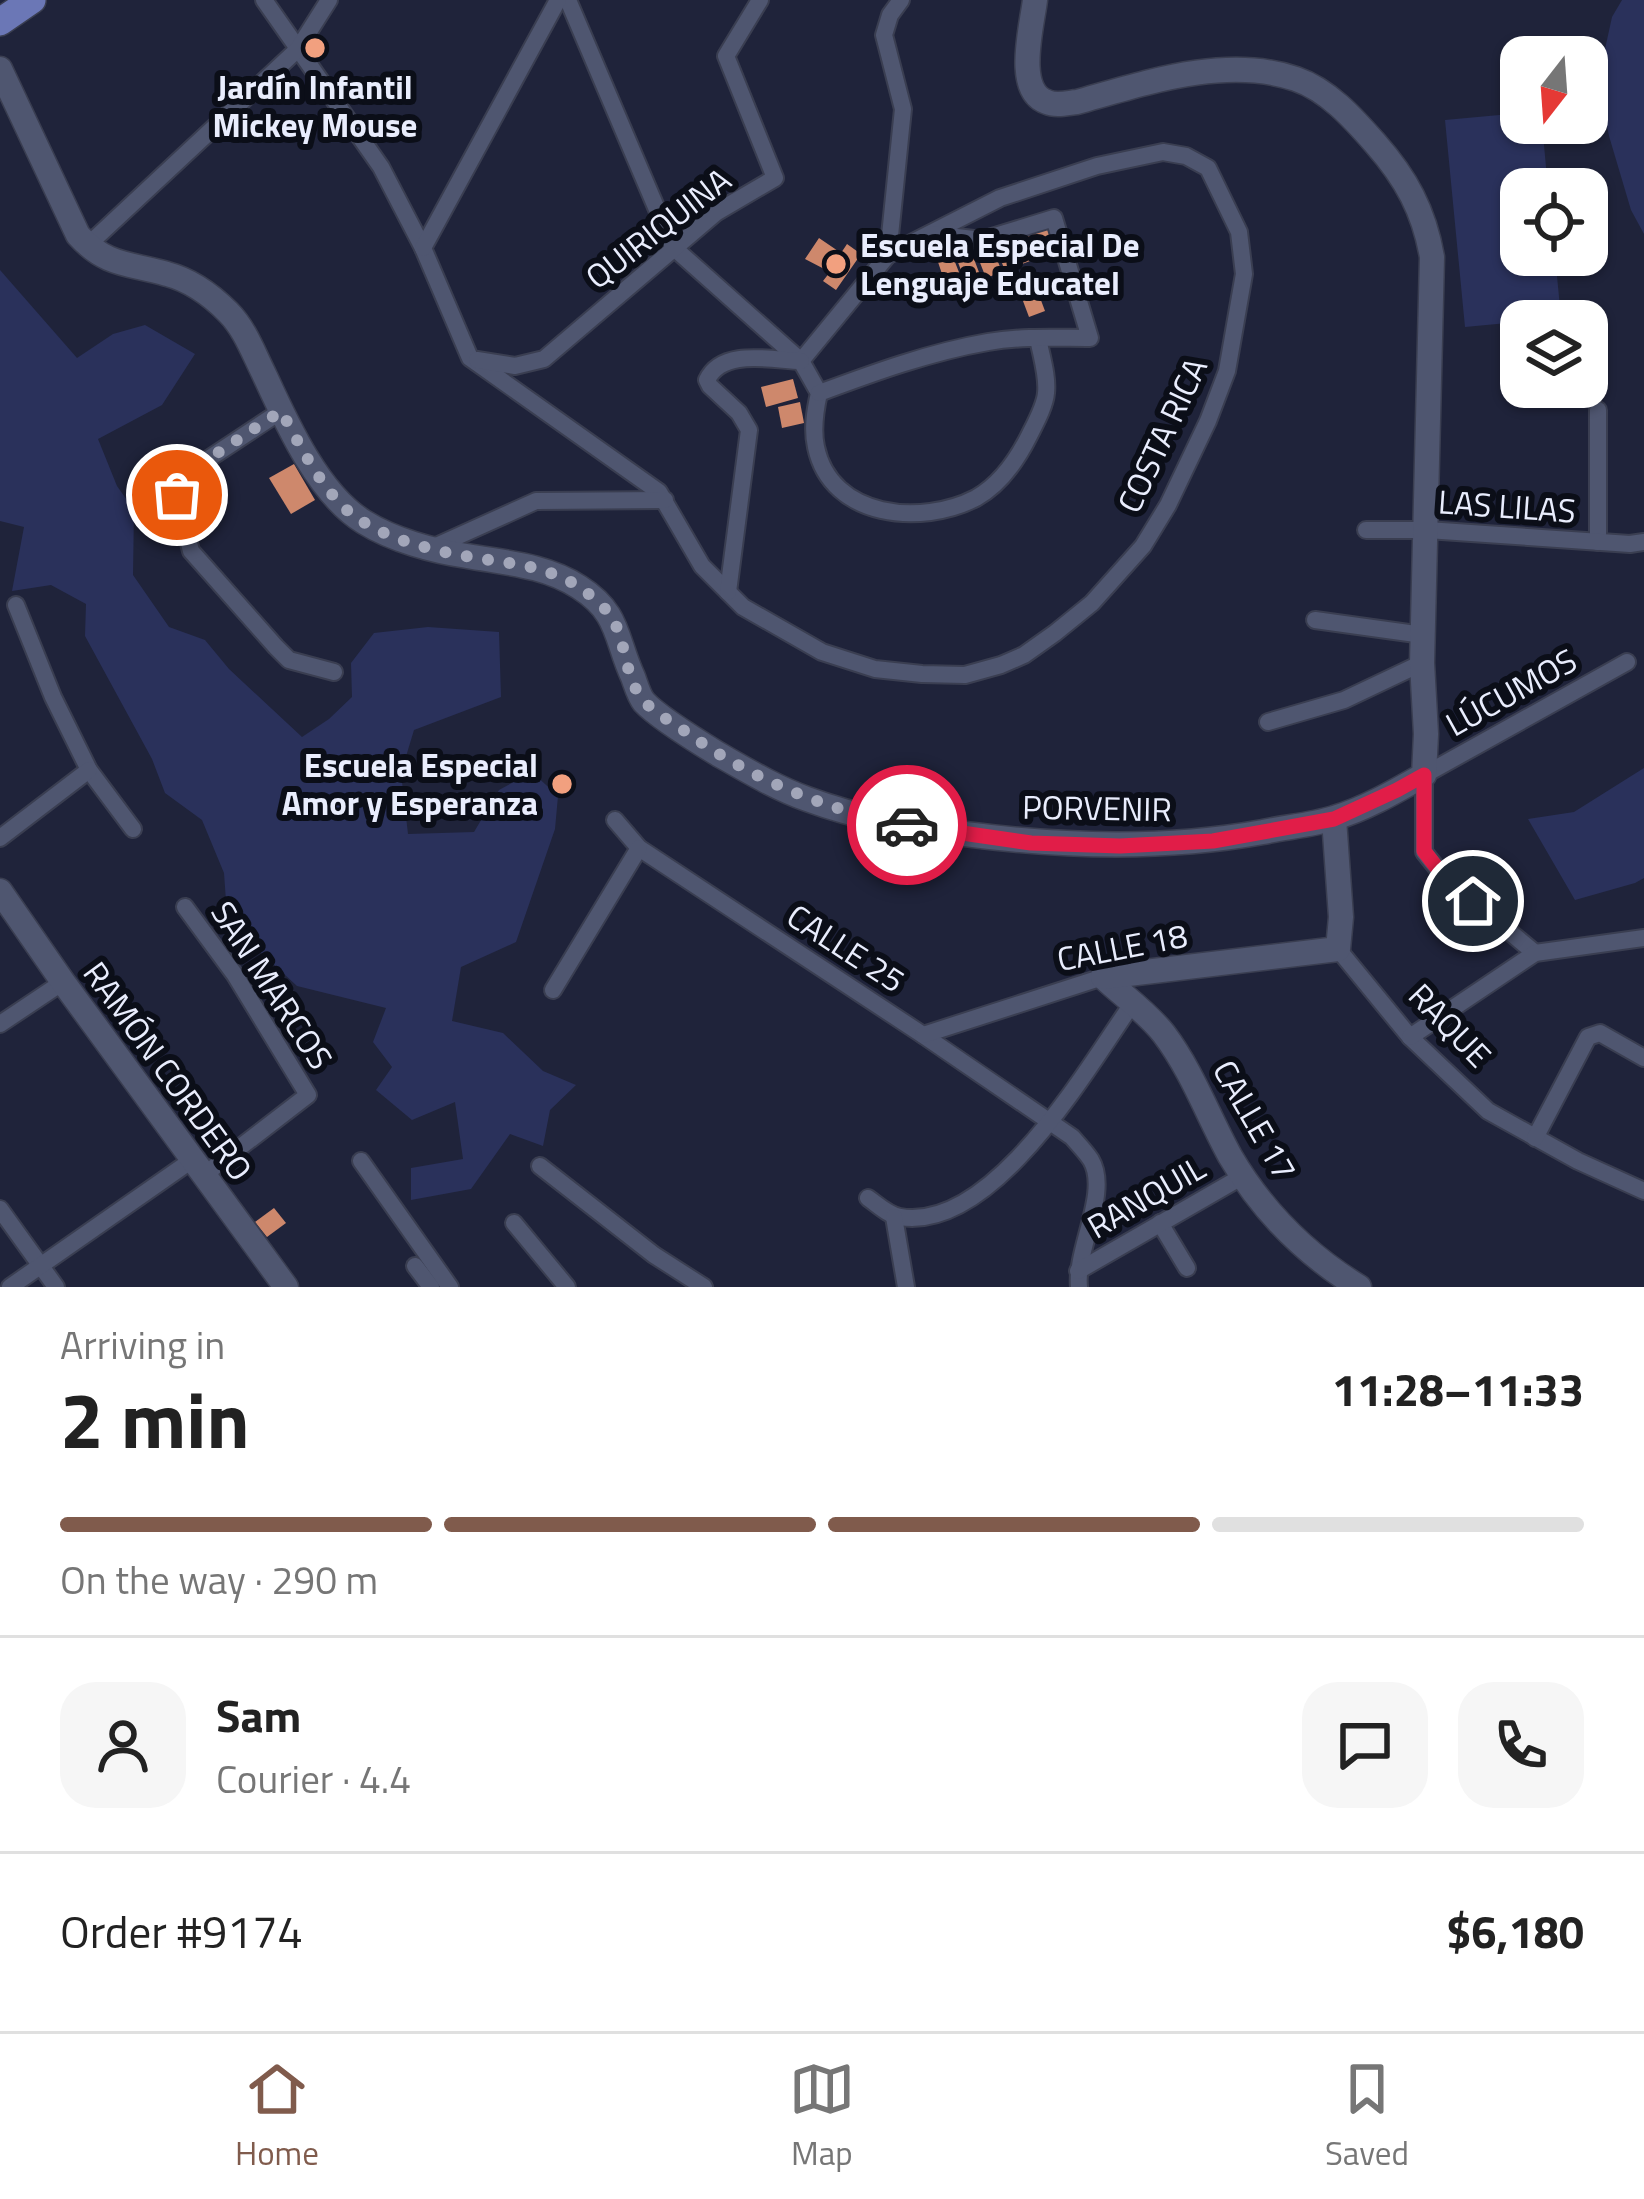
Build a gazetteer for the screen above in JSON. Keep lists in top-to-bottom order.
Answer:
{
  "streets": {
    "street": [
      "QUIRIQUINA",
      "COSTA RICA",
      "LAS LILAS",
      "LÚCUMOS",
      "PORVENIR",
      "CALLE 18",
      "CALLE 25",
      "SAN MARCOS",
      "RAQUE",
      "RAMÓN CORDERO",
      "CALLE 17",
      "RANQUIL"
    ]
  },
  "crossings": [
    ["QUIRIQUINA", "COSTA RICA"],
    ["LÚCUMOS", "PORVENIR"],
    ["CALLE 18", "CALLE 25"],
    ["CALLE 18", "RAQUE"],
    ["CALLE 18", "CALLE 17"],
    ["CALLE 25", "RANQUIL"],
    ["SAN MARCOS", "RAMÓN CORDERO"],
    ["CALLE 17", "RANQUIL"]
  ],
  "places": ["Jardín Infantil Mickey Mouse", "Escuela Especial De Lenguaje Educatel", "Escuela Especial Amor y Esperanza"],
  "north": "bottom",
  "page": {
    "heading": ["2 min", "Arriving in", "11:28–11:33"],
    "panel": [
      "Sam",
      "Courier · 4.4",
      "Order #9174",
      "$6,180"
    ],
    "bar": "On the way · 290 m",
    "tabs": ["Home", "Map", "Saved"]
  }
}
